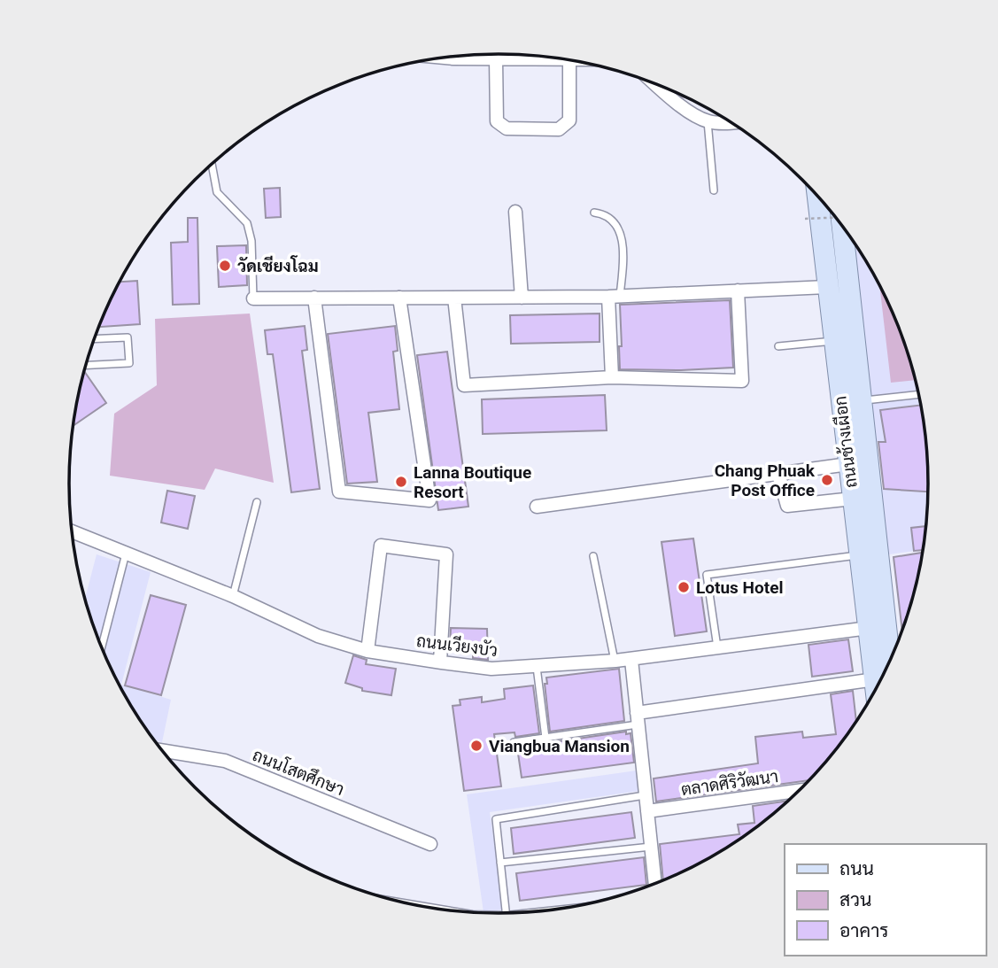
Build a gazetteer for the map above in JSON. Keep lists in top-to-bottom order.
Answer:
{
  "streets": {
    "main road": ["ถนนช้างเผือก"],
    "street": ["ถนนเวียงบัว", "ถนนโสตศึกษา", "ตลาดศิริวัฒนา"]
  },
  "crossings": [
    ["ถนนช้างเผือก", "ถนนเวียงบัว"]
  ],
  "places": [
    "วัดเชียงโฉม",
    "Chang Phuak Post Office",
    "Lanna Boutique Resort",
    "Lotus Hotel",
    "Viangbua Mansion"
  ],
  "legend": ["ถนน", "สวน", "อาคาร"]
}
